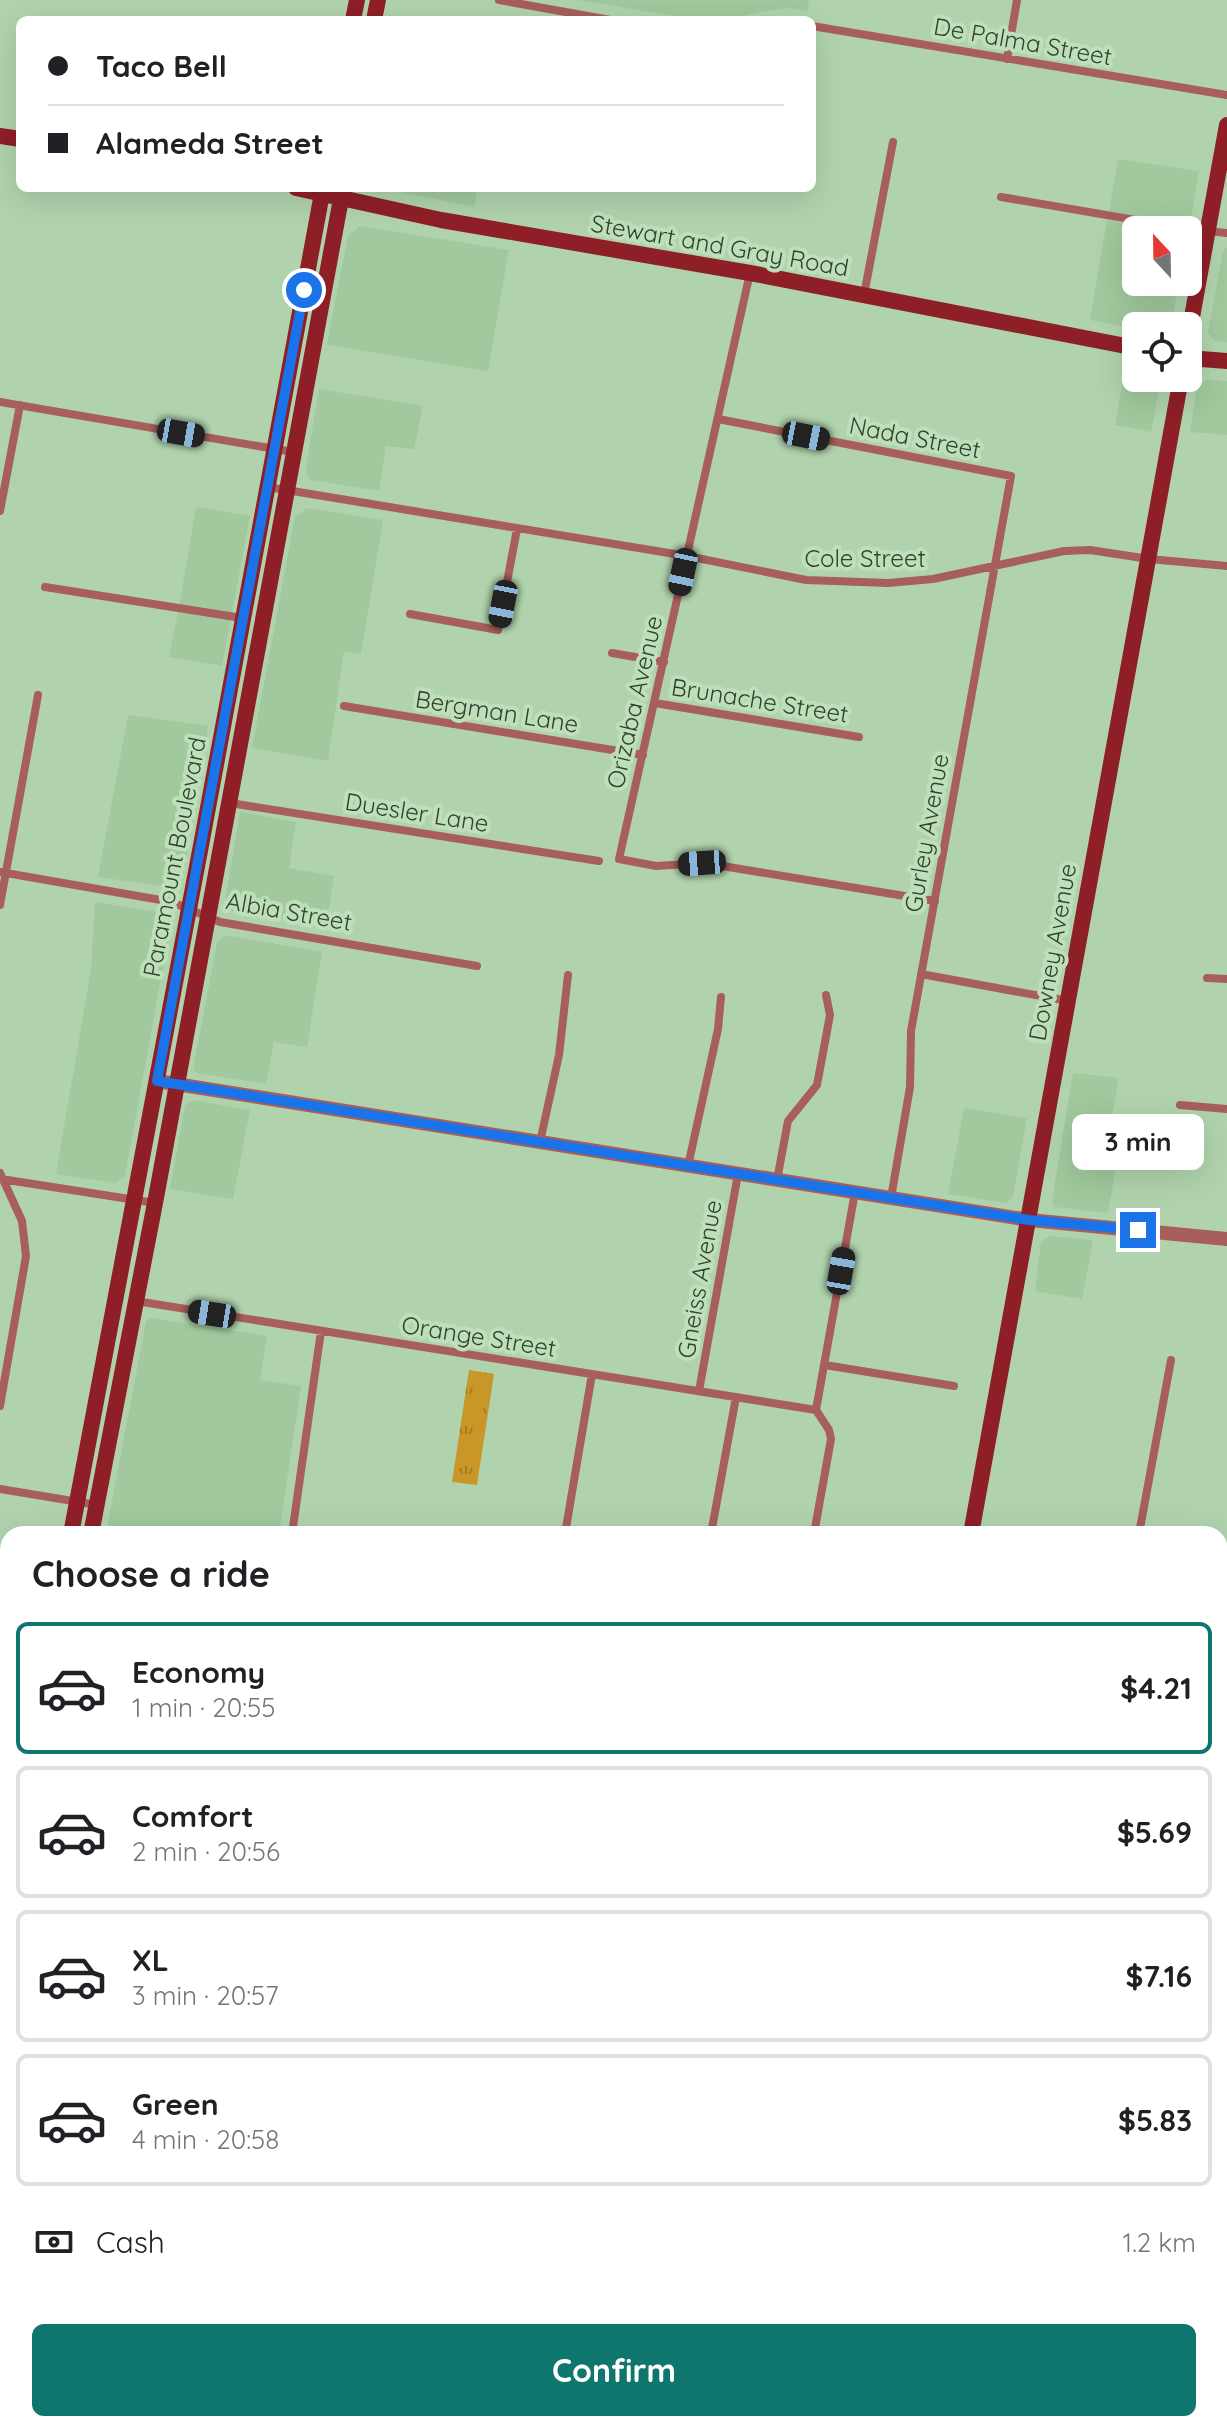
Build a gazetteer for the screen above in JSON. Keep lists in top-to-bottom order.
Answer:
{
  "streets": {
    "main road": ["Stewart and Gray Road", "Paramount Boulevard", "Downey Avenue"],
    "street": [
      "De Palma Street",
      "Nada Street",
      "Cole Street",
      "Brunache Street",
      "Orizaba Avenue",
      "Bergman Lane",
      "Duesler Lane",
      "Gurley Avenue",
      "Albia Street",
      "Gneiss Avenue",
      "Orange Street"
    ]
  },
  "crossings": [
    ["Stewart and Gray Road", "Orizaba Avenue"],
    ["Stewart and Gray Road", "Paramount Boulevard"],
    ["Nada Street", "Orizaba Avenue"],
    ["Nada Street", "Gurley Avenue"],
    ["Cole Street", "Orizaba Avenue"],
    ["Cole Street", "Gurley Avenue"],
    ["Cole Street", "Paramount Boulevard"],
    ["Cole Street", "Downey Avenue"],
    ["Brunache Street", "Orizaba Avenue"],
    ["Orizaba Avenue", "Bergman Lane"],
    ["Orizaba Avenue", "Gurley Avenue"],
    ["Duesler Lane", "Paramount Boulevard"],
    ["Paramount Boulevard", "Albia Street"],
    ["Paramount Boulevard", "Orange Street"],
    ["Gneiss Avenue", "Orange Street"]
  ],
  "north": "top",
  "page": {
    "banner": ["Taco Bell", "Alameda Street"],
    "bubble": "3 min",
    "heading": "Choose a ride",
    "list": [
      {
        "name": "Economy",
        "note": "1 min · 20:55",
        "value": "$4.21"
      },
      {
        "name": "Comfort",
        "note": "2 min · 20:56",
        "value": "$5.69"
      },
      {
        "name": "XL",
        "note": "3 min · 20:57",
        "value": "$7.16"
      },
      {
        "name": "Green",
        "note": "4 min · 20:58",
        "value": "$5.83"
      }
    ],
    "pay": ["Cash", "1.2 km"],
    "buttons": "Confirm"
  }
}
